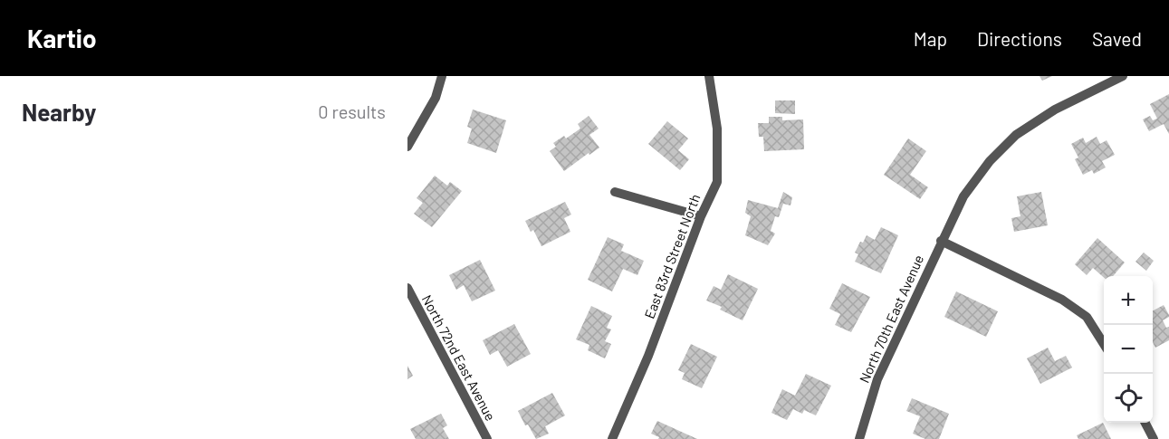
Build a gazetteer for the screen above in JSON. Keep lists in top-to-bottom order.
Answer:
{
  "streets": {
    "street": ["East 83rd Street North", "North 70th East Avenue", "North 72nd East Avenue"]
  },
  "page": {
    "header": "Kartio",
    "nav": ["Map", "Directions", "Saved"],
    "heading": ["Nearby", "0 results"],
    "map_buttons": ["+", "−"]
  }
}
